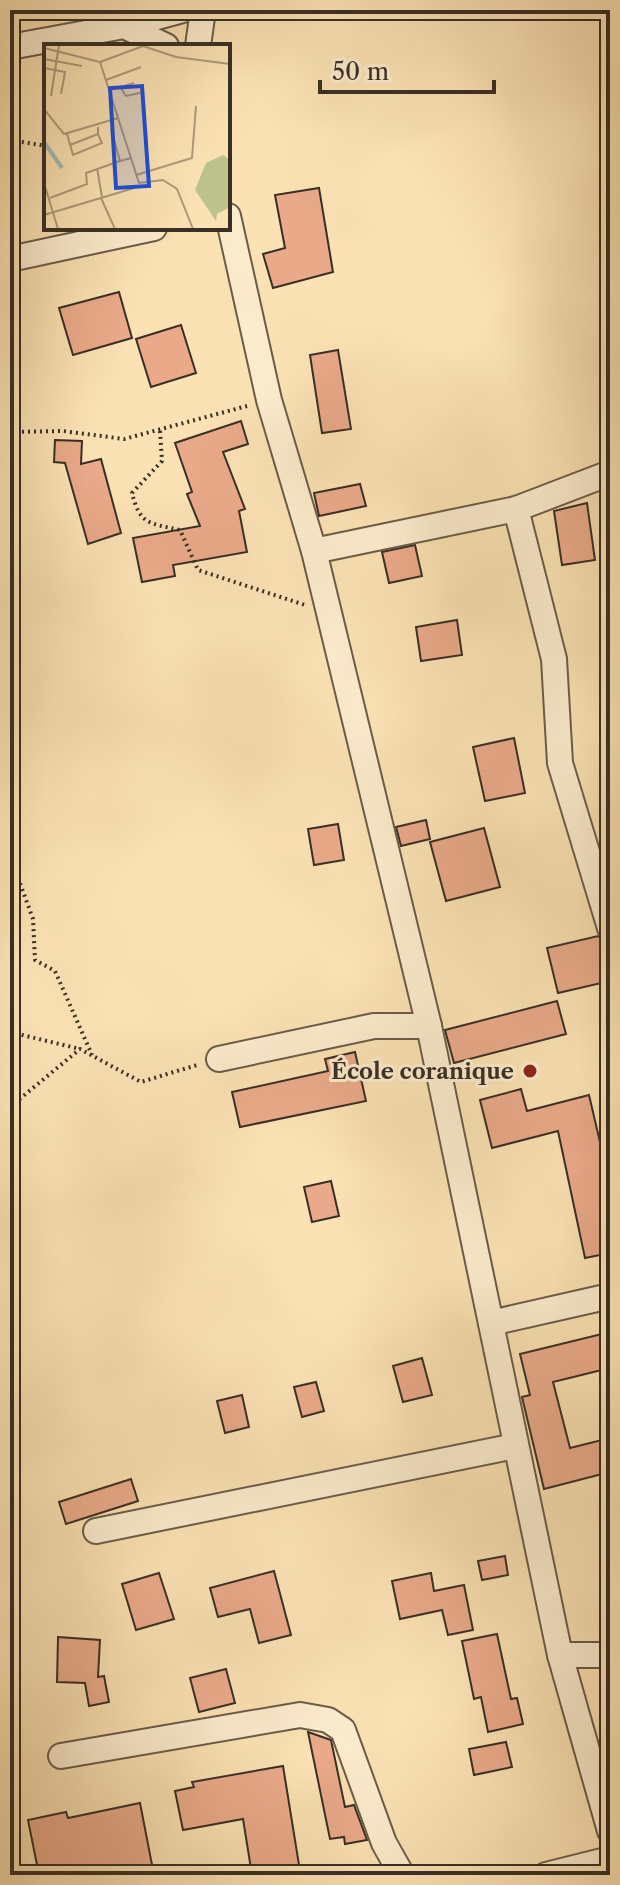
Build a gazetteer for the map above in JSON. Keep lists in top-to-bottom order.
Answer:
{
  "places": ["École coranique"],
  "scale_bar": "50 m"
}
